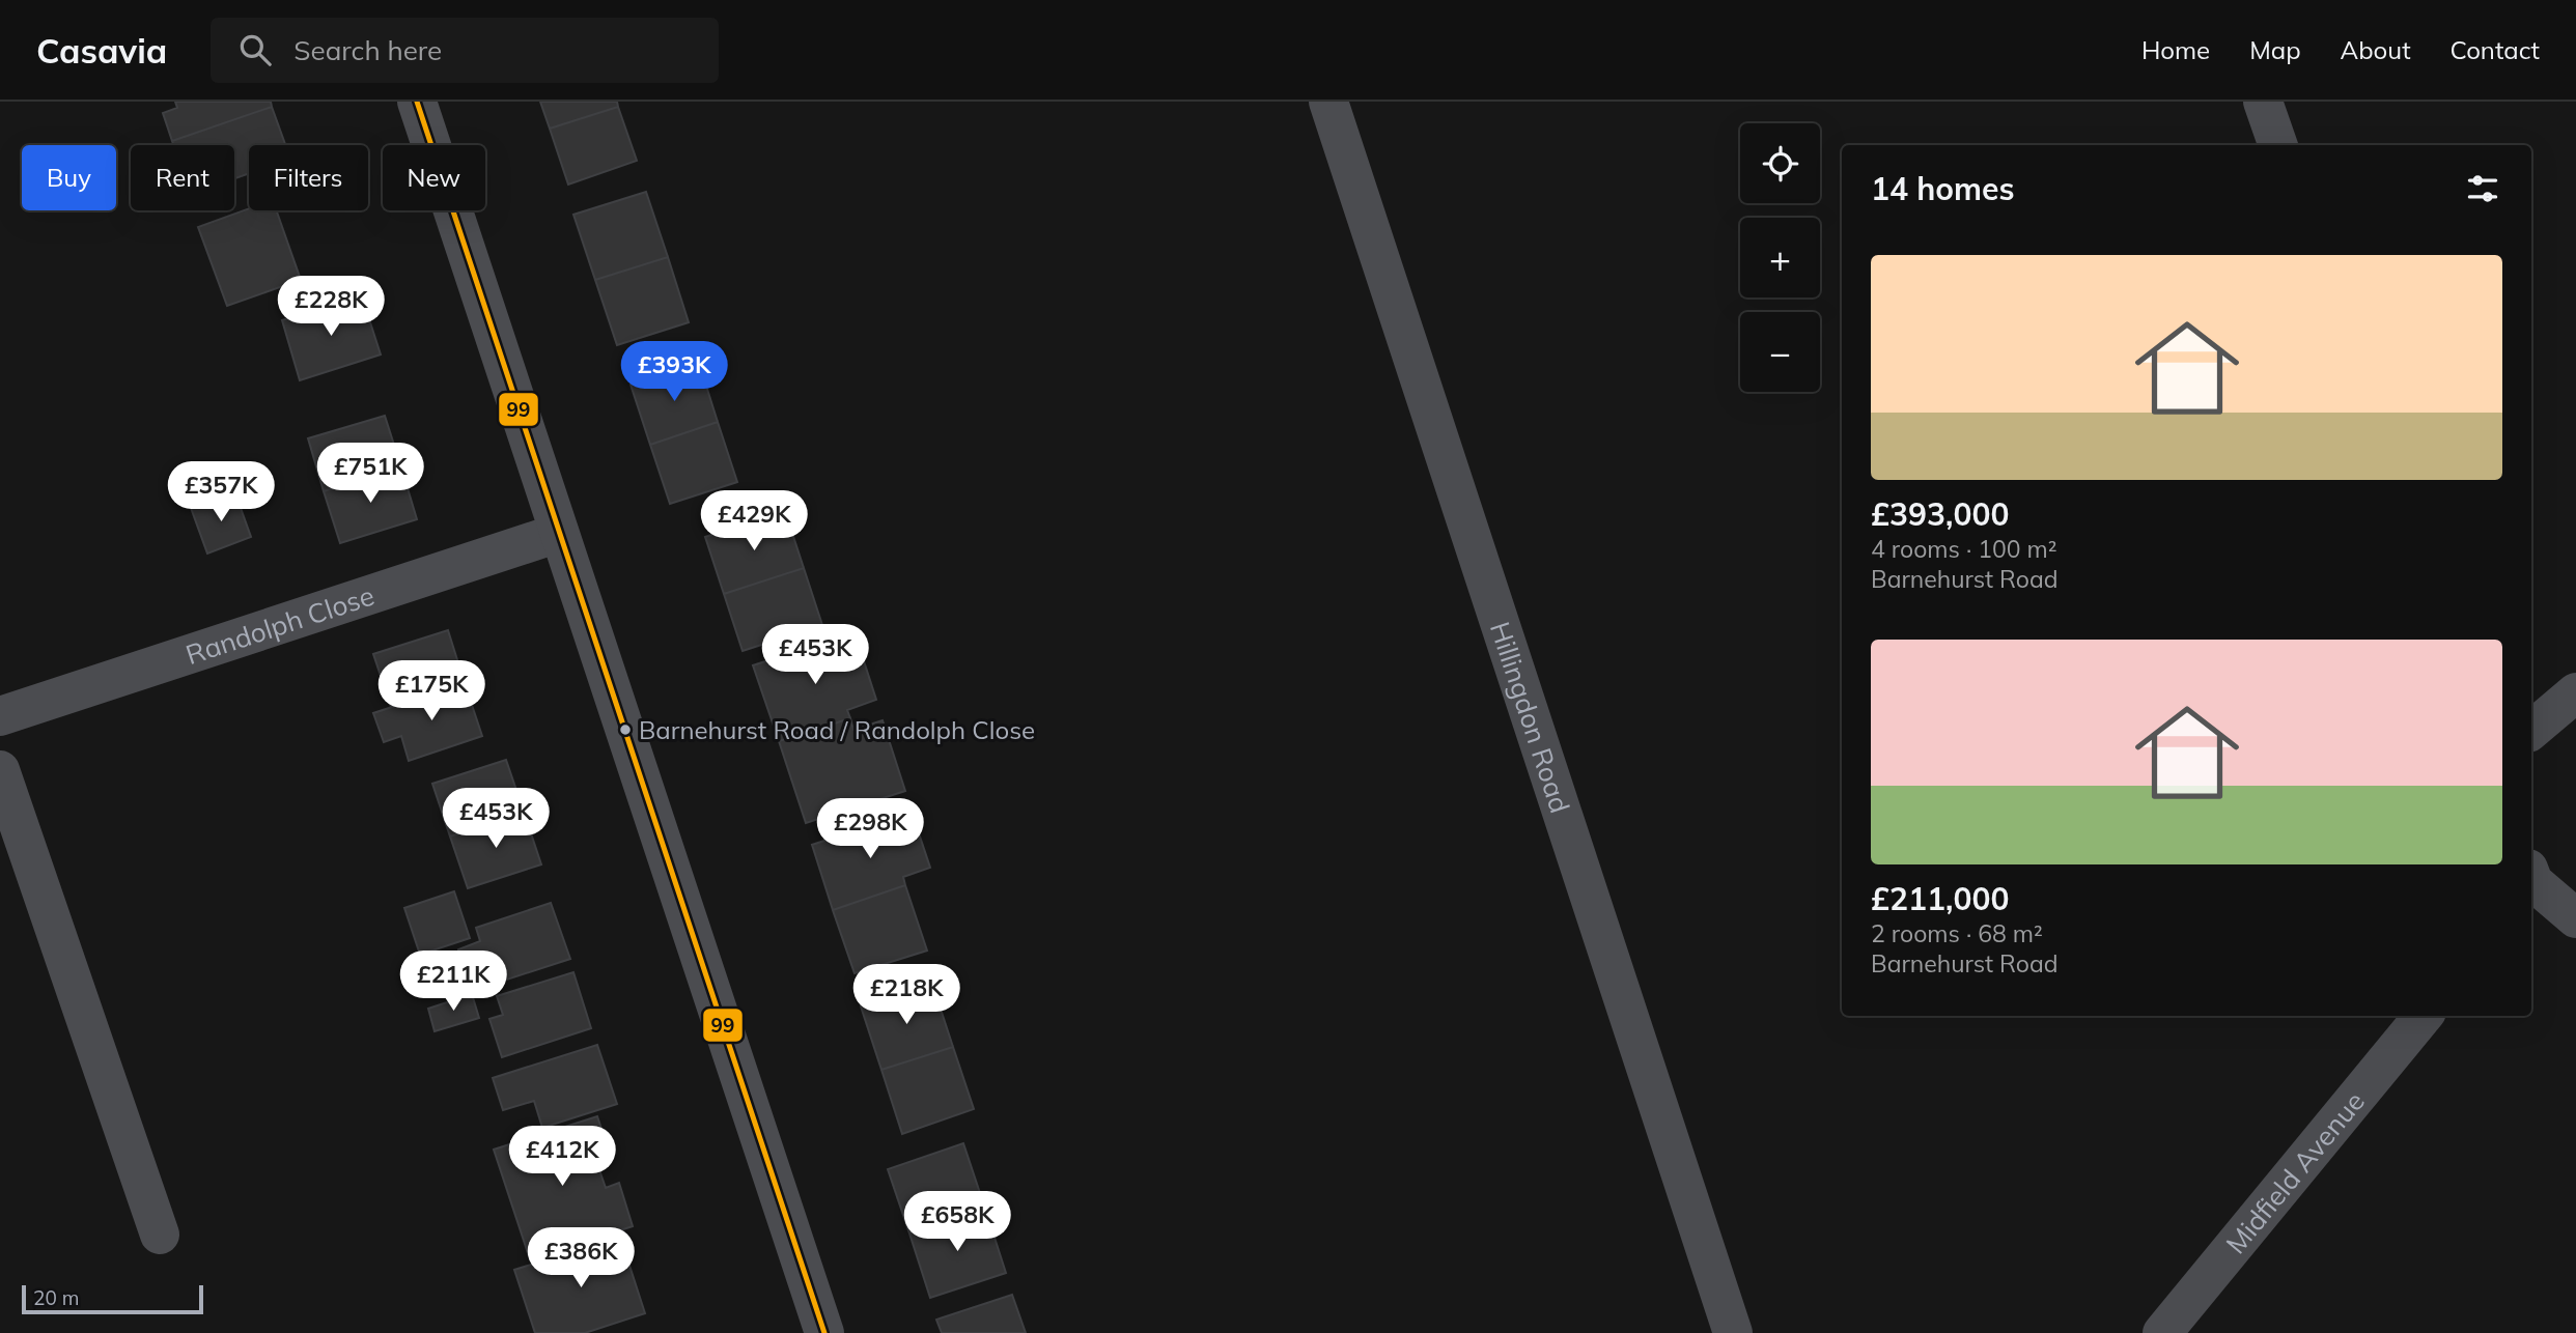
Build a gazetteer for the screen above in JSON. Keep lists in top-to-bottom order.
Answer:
{
  "streets": {
    "street": ["Randolph Close", "Hillingdon Road", "Midfield Avenue"]
  },
  "places": ["Barnehurst Road / Randolph Close"],
  "lines": ["transit line 99"],
  "scale_bar": "20 m",
  "page": {
    "header": "Casavia",
    "search": "Search here",
    "nav": [
      "Home",
      "Map",
      "About",
      "Contact"
    ],
    "map_buttons": ["+", "−"],
    "chip": [
      "Buy",
      "Rent",
      "Filters",
      "New"
    ],
    "heading": "14 homes",
    "list": [
      {
        "name": "£393,000",
        "note": "4 rooms · 100 m² · Barnehurst Road"
      },
      {
        "name": "£211,000",
        "note": "2 rooms · 68 m² · Barnehurst Road"
      }
    ],
    "price": [
      "£228K",
      "£393K",
      "£751K",
      "£357K",
      "£429K",
      "£453K",
      "£175K",
      "£453K",
      "£298K",
      "£211K",
      "£218K",
      "£412K",
      "£658K",
      "£386K"
    ],
    "scale": "20 m"
  }
}
